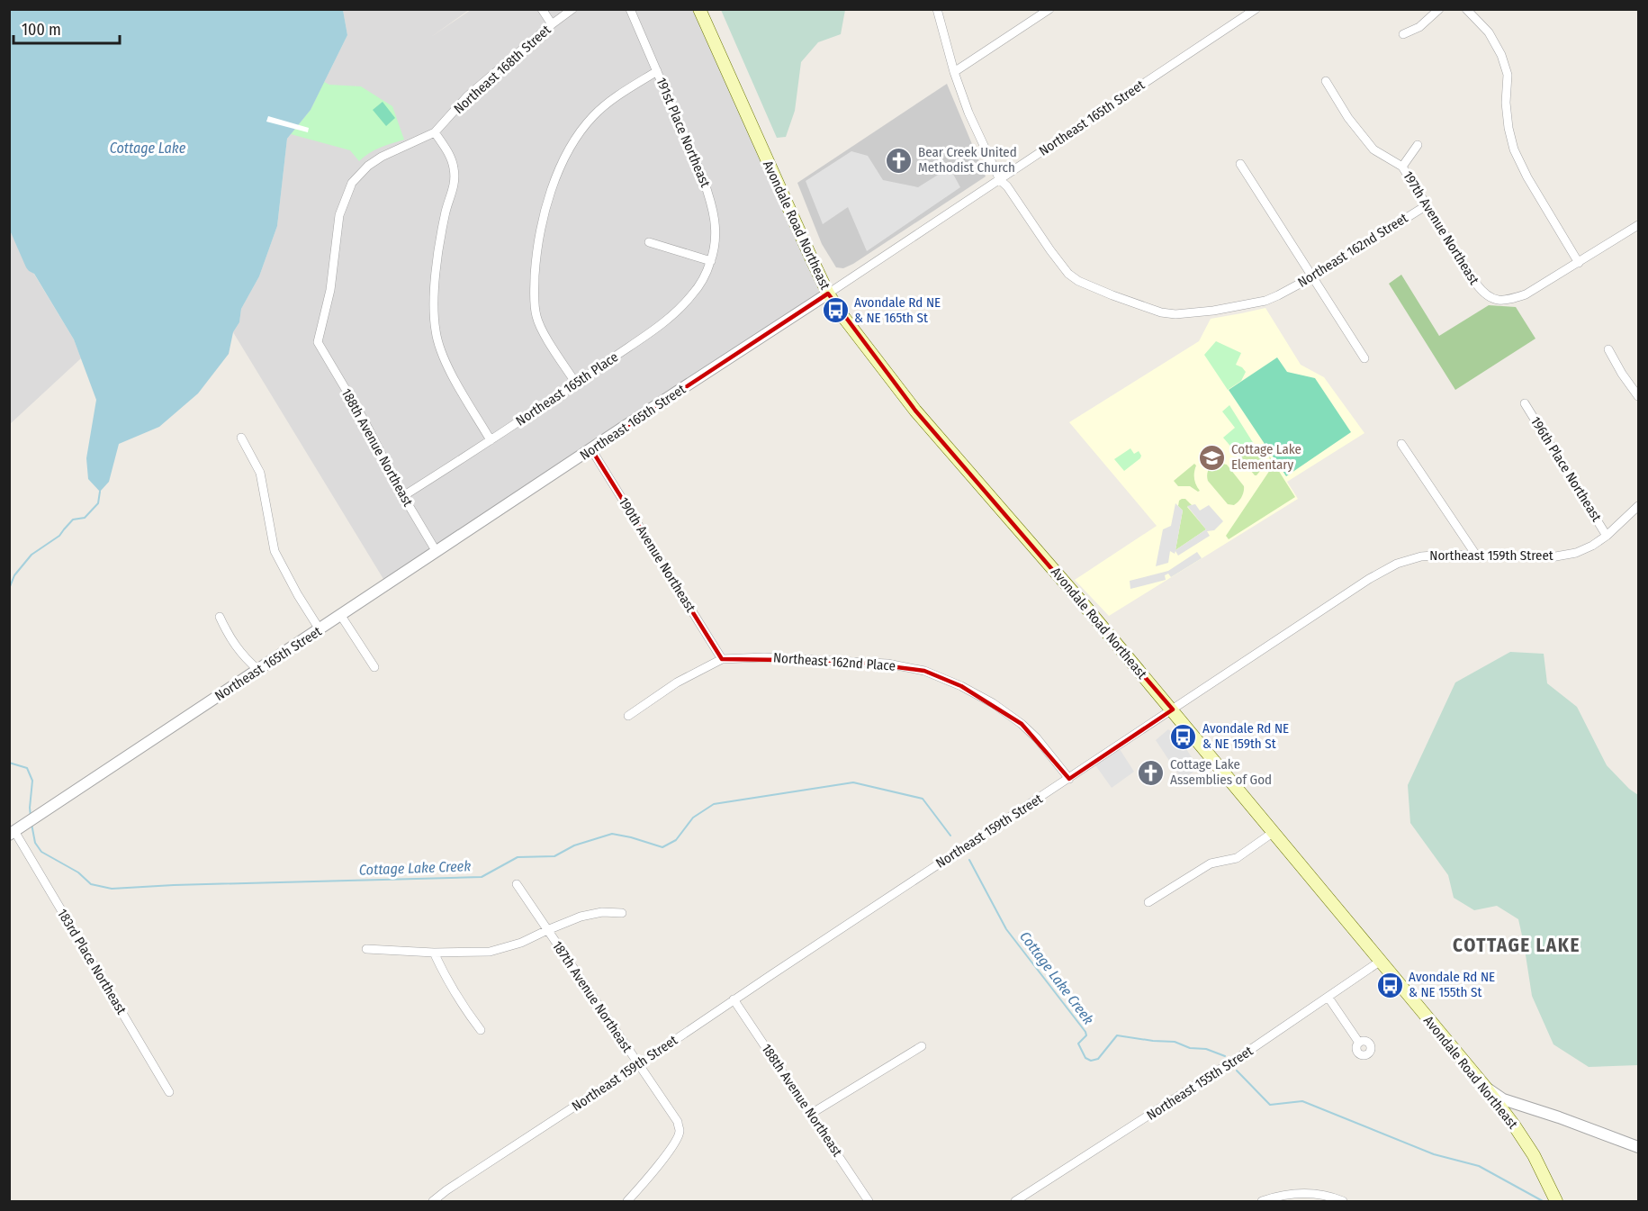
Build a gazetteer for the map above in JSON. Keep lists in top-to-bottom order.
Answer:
{
  "streets": {
    "main road": ["Avondale Road Northeast"],
    "street": [
      "Northeast 168th Street",
      "Northeast 165th Street",
      "191st Place Northeast",
      "197th Avenue Northeast",
      "Northeast 162nd Street",
      "Northeast 165th Place",
      "188th Avenue Northeast",
      "196th Place Northeast",
      "190th Avenue Northeast",
      "Northeast 159th Street",
      "Northeast 162nd Place",
      "183rd Place Northeast",
      "187th Avenue Northeast",
      "Northeast 155th Street"
    ]
  },
  "crossings": [
    ["Northeast 168th Street", "188th Avenue Northeast"],
    ["Northeast 165th Street", "Avondale Road Northeast"],
    ["Northeast 165th Street", "Northeast 162nd Street"],
    ["Northeast 165th Street", "188th Avenue Northeast"],
    ["Northeast 165th Street", "190th Avenue Northeast"],
    ["Northeast 165th Street", "183rd Place Northeast"],
    ["191st Place Northeast", "Northeast 165th Place"],
    ["Avondale Road Northeast", "Northeast 159th Street"],
    ["Avondale Road Northeast", "Northeast 155th Street"],
    ["197th Avenue Northeast", "Northeast 162nd Street"],
    ["Northeast 165th Place", "188th Avenue Northeast"],
    ["188th Avenue Northeast", "Northeast 159th Street"],
    ["196th Place Northeast", "Northeast 159th Street"],
    ["190th Avenue Northeast", "Northeast 162nd Place"],
    ["Northeast 159th Street", "Northeast 162nd Place"],
    ["Northeast 159th Street", "187th Avenue Northeast"]
  ],
  "districts": ["COTTAGE LAKE"],
  "water": ["Cottage Lake", "Cottage Lake Creek"],
  "places": {
    "church": ["Bear Creek United Methodist Church", "Cottage Lake Assemblies of God"],
    "bus stop": ["Avondale Rd NE & NE 165th St", "Avondale Rd NE & NE 159th St", "Avondale Rd NE & NE 155th St"],
    "school or university": ["Cottage Lake Elementary"]
  },
  "scale_bar": "100 m"
}
